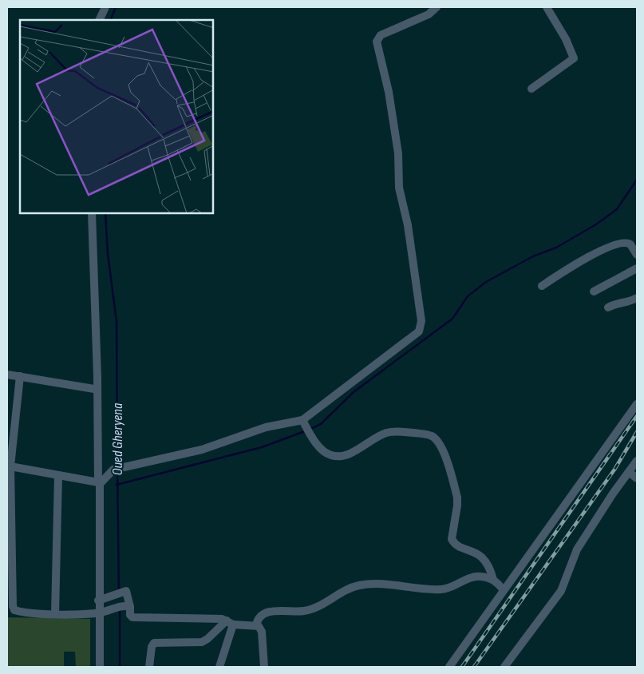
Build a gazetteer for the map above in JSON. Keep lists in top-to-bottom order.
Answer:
{
  "water": ["Oued Gheryena"]
}
